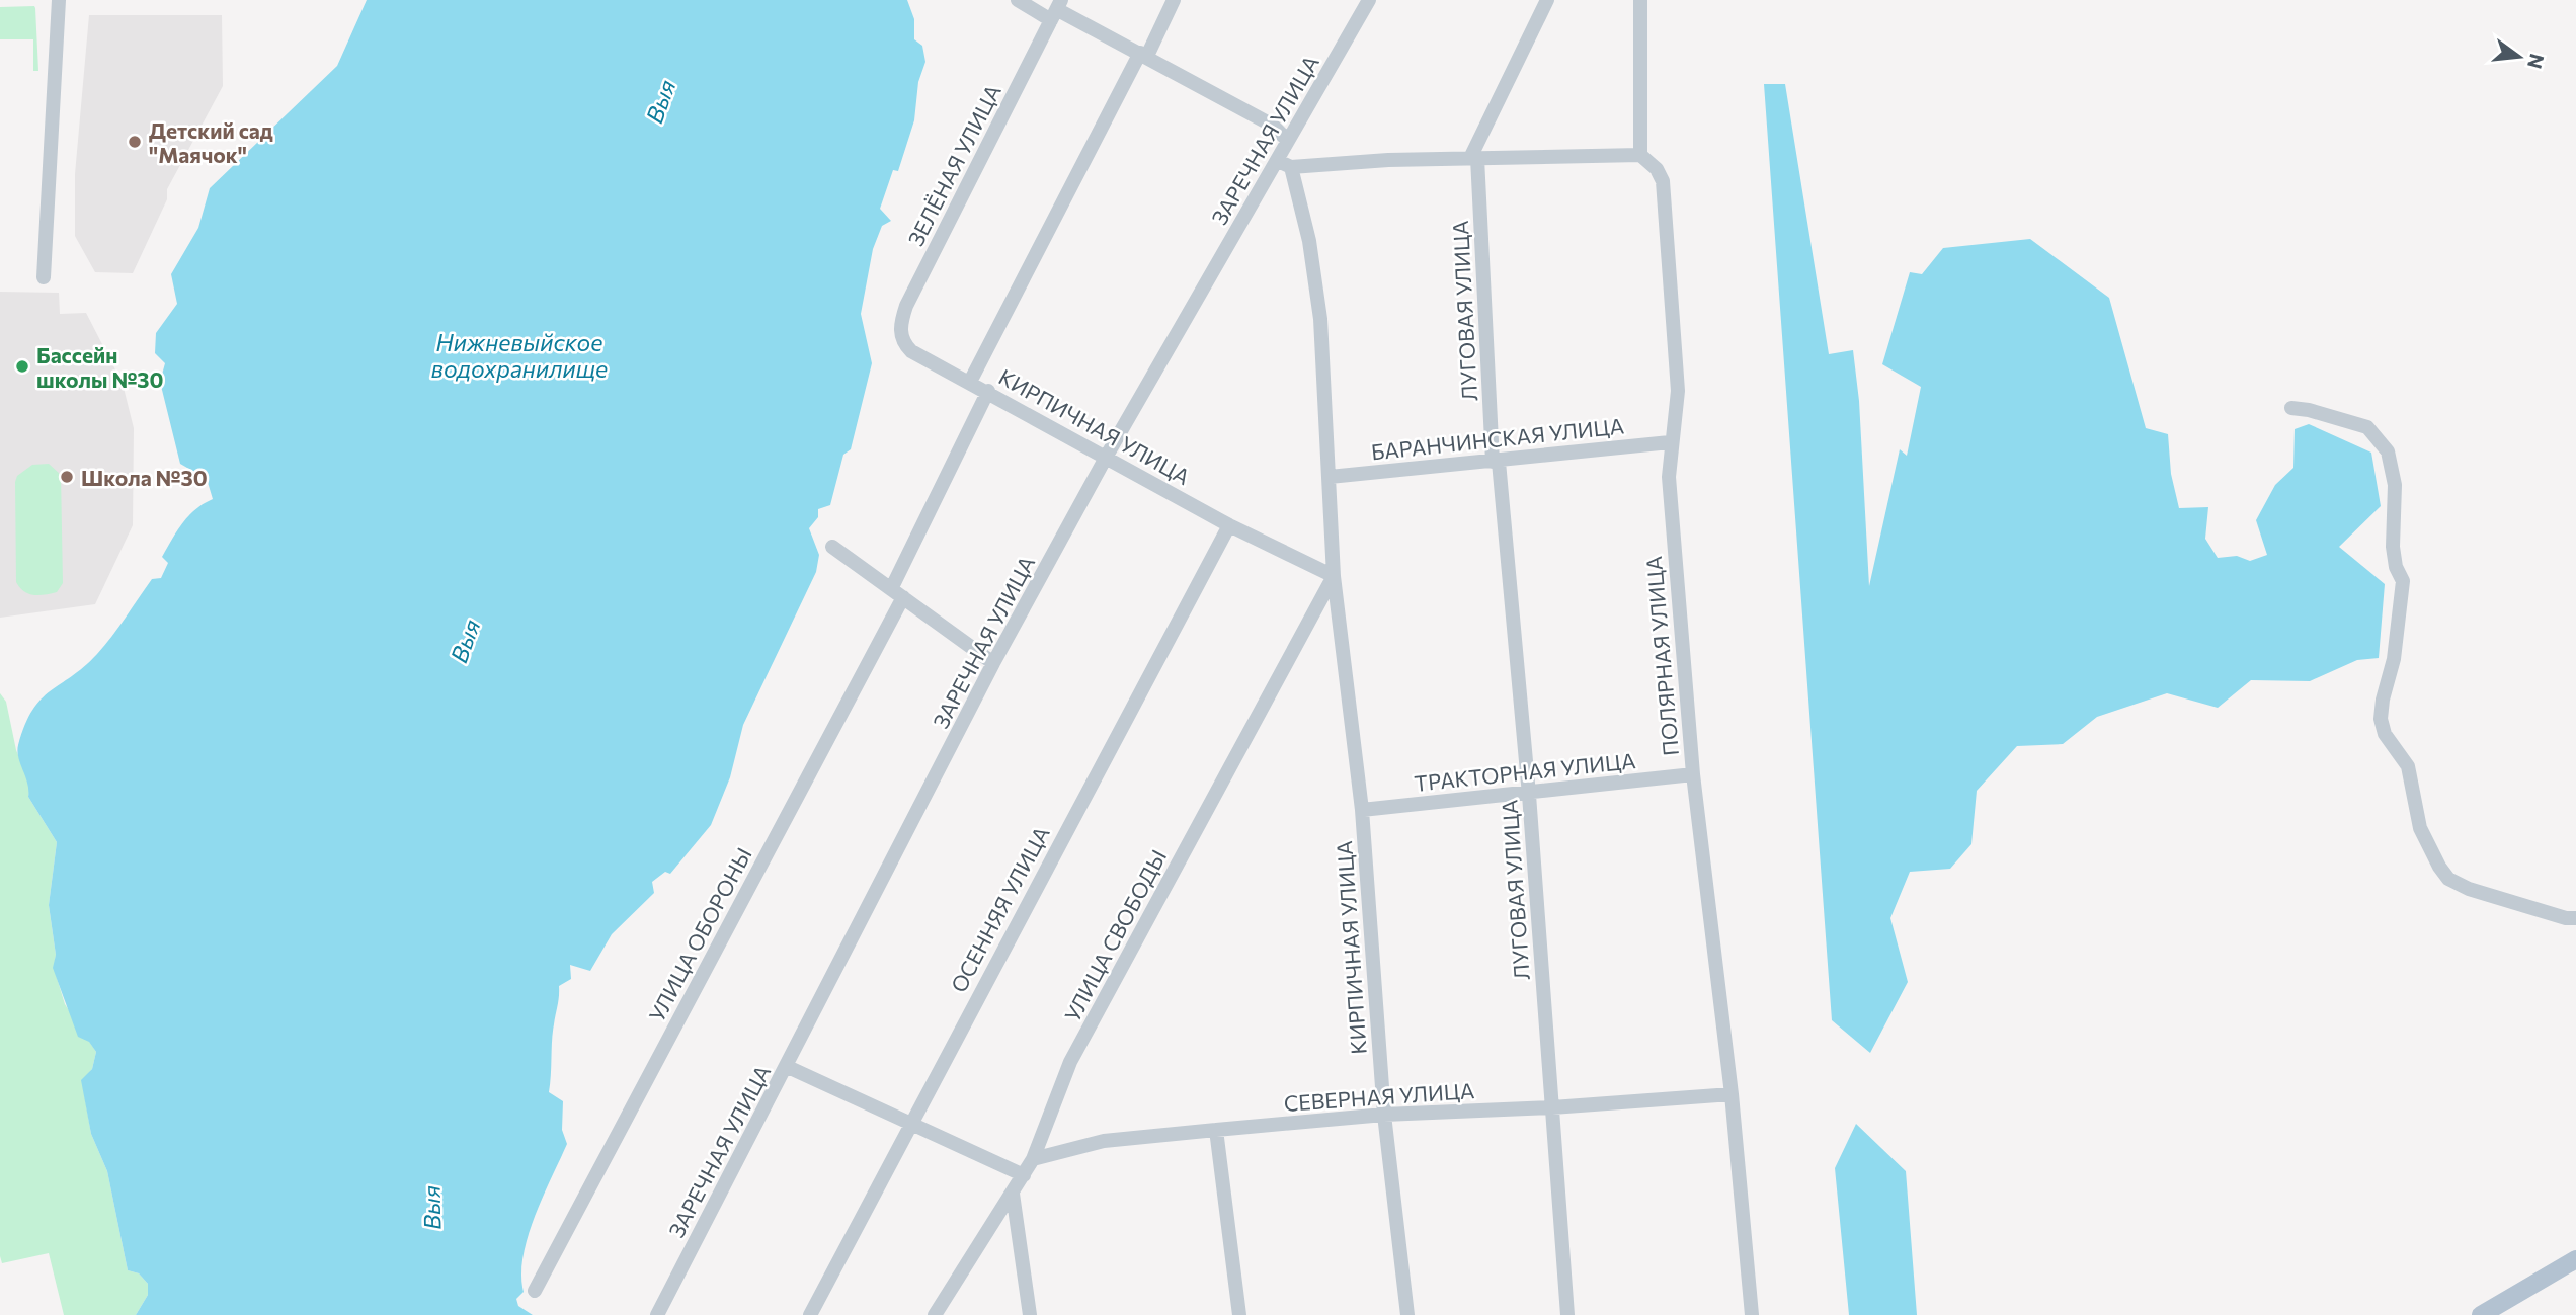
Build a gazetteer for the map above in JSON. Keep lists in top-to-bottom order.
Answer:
{
  "streets": {
    "street": [
      "ЗАРЕЧНАЯ УЛИЦА",
      "ЗЕЛЁНАЯ УЛИЦА",
      "ЛУГОВАЯ УЛИЦА",
      "КИРПИЧНАЯ УЛИЦА",
      "БАРАНЧИНСКАЯ УЛИЦА",
      "ПОЛЯРНАЯ УЛИЦА",
      "ТРАКТОРНАЯ УЛИЦА",
      "ОСЕННЯЯ УЛИЦА",
      "УЛИЦА ОБОРОНЫ",
      "УЛИЦА СВОБОДЫ",
      "СЕВЕРНАЯ УЛИЦА"
    ]
  },
  "crossings": [
    ["ЗАРЕЧНАЯ УЛИЦА", "КИРПИЧНАЯ УЛИЦА"],
    ["ЗЕЛЁНАЯ УЛИЦА", "КИРПИЧНАЯ УЛИЦА"],
    ["ЛУГОВАЯ УЛИЦА", "БАРАНЧИНСКАЯ УЛИЦА"],
    ["ЛУГОВАЯ УЛИЦА", "ТРАКТОРНАЯ УЛИЦА"],
    ["ЛУГОВАЯ УЛИЦА", "СЕВЕРНАЯ УЛИЦА"],
    ["КИРПИЧНАЯ УЛИЦА", "БАРАНЧИНСКАЯ УЛИЦА"],
    ["КИРПИЧНАЯ УЛИЦА", "ТРАКТОРНАЯ УЛИЦА"],
    ["КИРПИЧНАЯ УЛИЦА", "ОСЕННЯЯ УЛИЦА"],
    ["КИРПИЧНАЯ УЛИЦА", "УЛИЦА ОБОРОНЫ"],
    ["КИРПИЧНАЯ УЛИЦА", "УЛИЦА СВОБОДЫ"],
    ["КИРПИЧНАЯ УЛИЦА", "СЕВЕРНАЯ УЛИЦА"],
    ["БАРАНЧИНСКАЯ УЛИЦА", "ПОЛЯРНАЯ УЛИЦА"],
    ["ПОЛЯРНАЯ УЛИЦА", "ТРАКТОРНАЯ УЛИЦА"],
    ["ПОЛЯРНАЯ УЛИЦА", "СЕВЕРНАЯ УЛИЦА"],
    ["УЛИЦА СВОБОДЫ", "СЕВЕРНАЯ УЛИЦА"]
  ],
  "water": ["Выя", "Нижневыйское водохранилище"],
  "places": ["Детский сад \"Маячок\"", "Бассейн школы №30", "Школа №30"],
  "north": "right"
}
